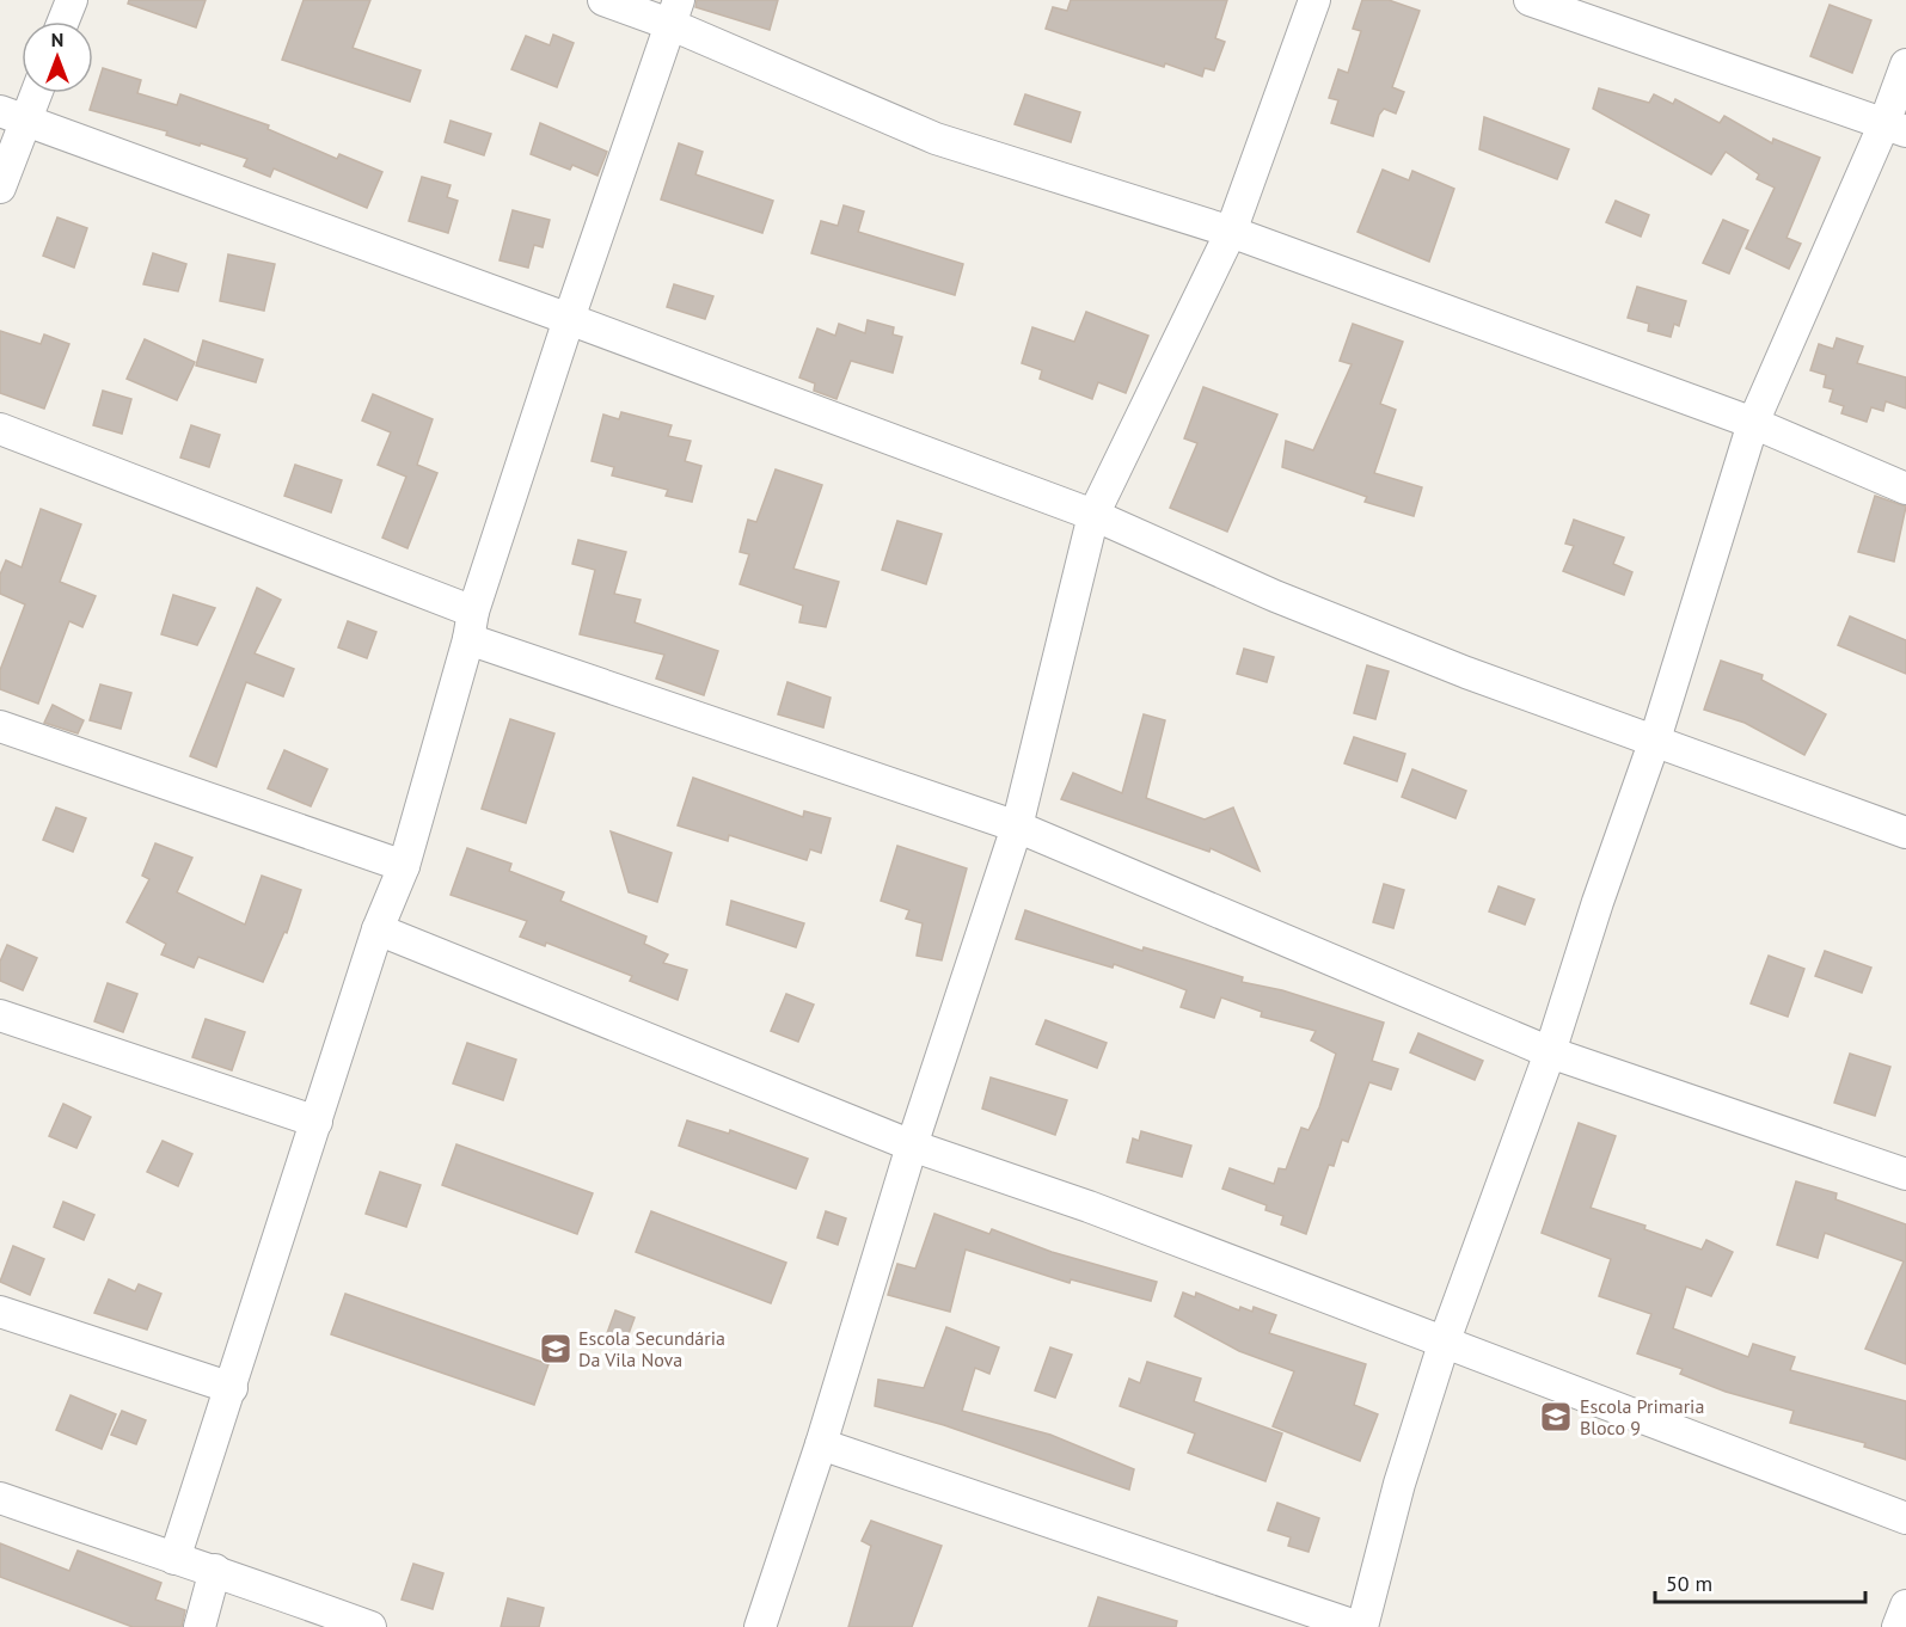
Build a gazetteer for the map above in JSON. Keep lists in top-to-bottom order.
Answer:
{
  "places": {
    "school or university": ["Escola Secundária Da Vila Nova", "Escola Primaria Bloco 9"]
  },
  "scale_bar": "50 m",
  "north": "top"
}
